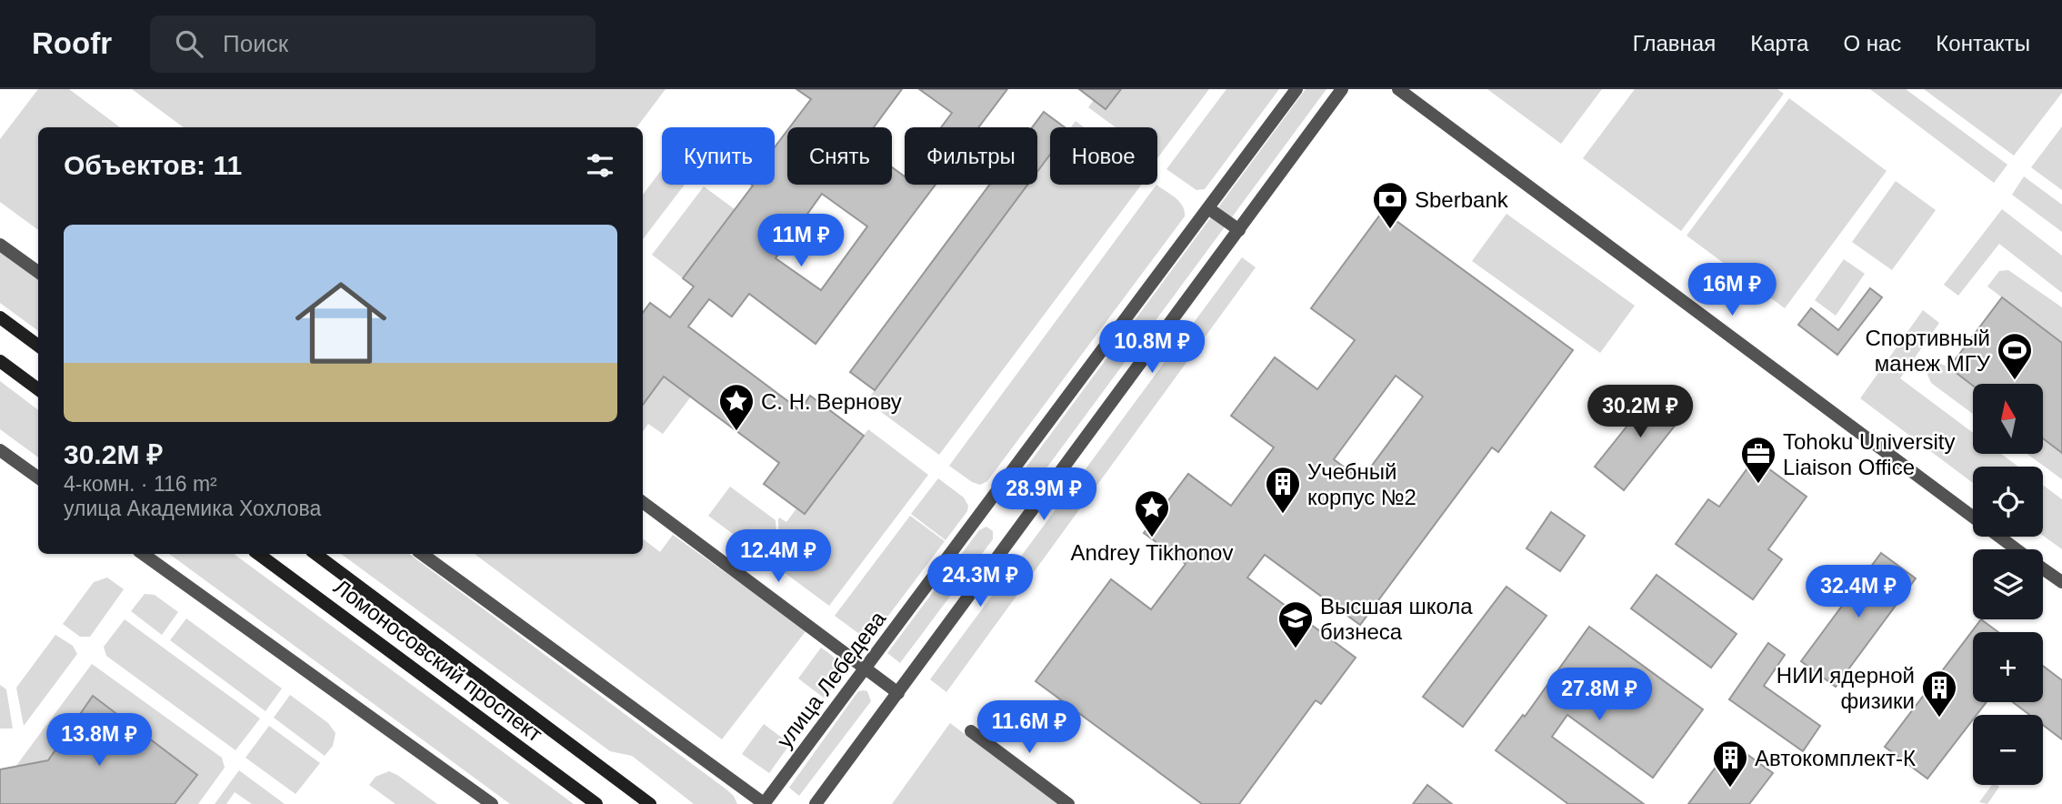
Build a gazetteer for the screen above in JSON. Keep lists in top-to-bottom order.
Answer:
{
  "streets": {
    "main road": ["Ломоносовский проспект"],
    "street": ["улица Лебедева"]
  },
  "places": {
    "bank": ["Sberbank"],
    "sports": ["Спортивный манеж МГУ"],
    "place": ["С. Н. Вернову", "Andrey Tikhonov"],
    "office": ["Tohoku University Liaison Office"],
    "building": ["Учебный корпус №2", "НИИ ядерной физики", "Автокомплект-К"],
    "school or university": ["Высшая школа бизнеса"]
  },
  "north": "top",
  "page": {
    "header": "Roofr",
    "search": "Поиск",
    "nav": [
      "Главная",
      "Карта",
      "О нас",
      "Контакты"
    ],
    "chip": [
      "Купить",
      "Снять",
      "Фильтры",
      "Новое"
    ],
    "heading": "Объектов: 11",
    "list": [
      {
        "name": "30.2M ₽",
        "note": "4-комн. · 116 m² · улица Академика Хохлова"
      }
    ],
    "price": [
      "11M ₽",
      "16M ₽",
      "10.8M ₽",
      "30.2M ₽",
      "28.9M ₽",
      "12.4M ₽",
      "24.3M ₽",
      "32.4M ₽",
      "27.8M ₽",
      "11.6M ₽",
      "13.8M ₽"
    ],
    "map_buttons": ["+", "−"]
  }
}
